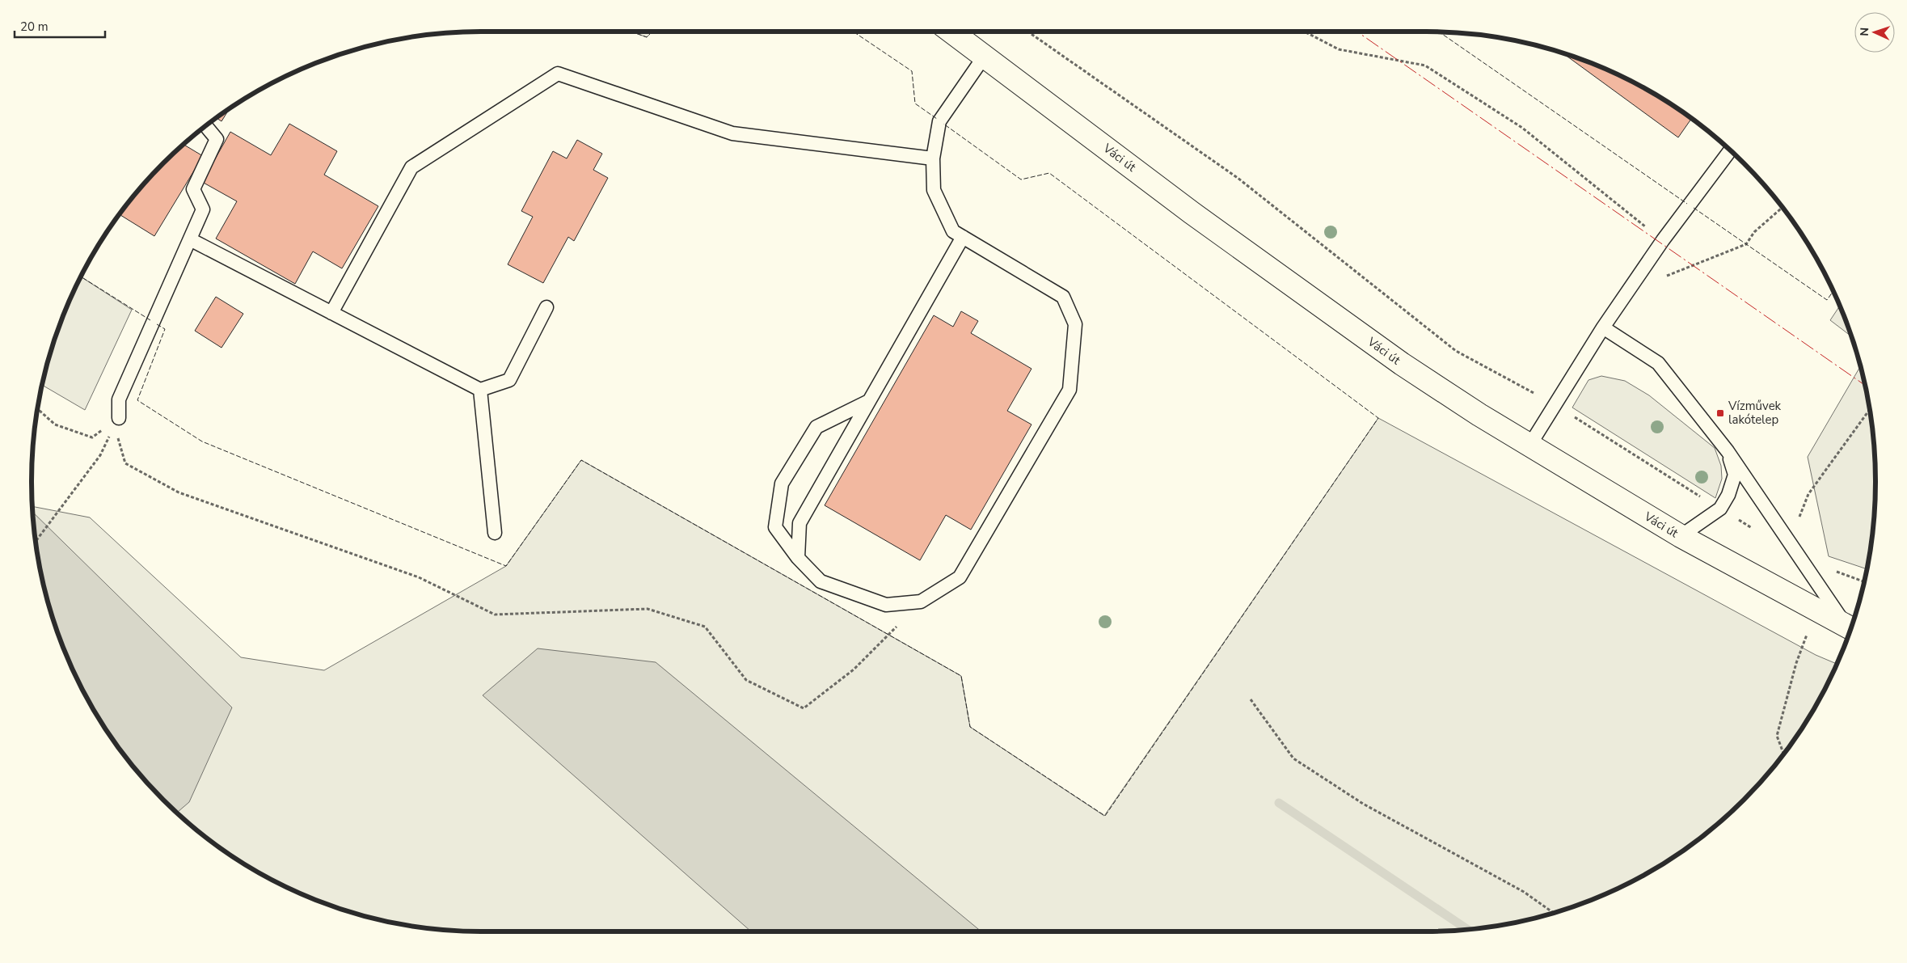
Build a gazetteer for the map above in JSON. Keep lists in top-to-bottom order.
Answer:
{
  "streets": {
    "main road": ["Váci út"]
  },
  "places": {
    "transit": ["Vízművek lakótelep"]
  },
  "scale_bar": "20 m",
  "north": "left"
}
